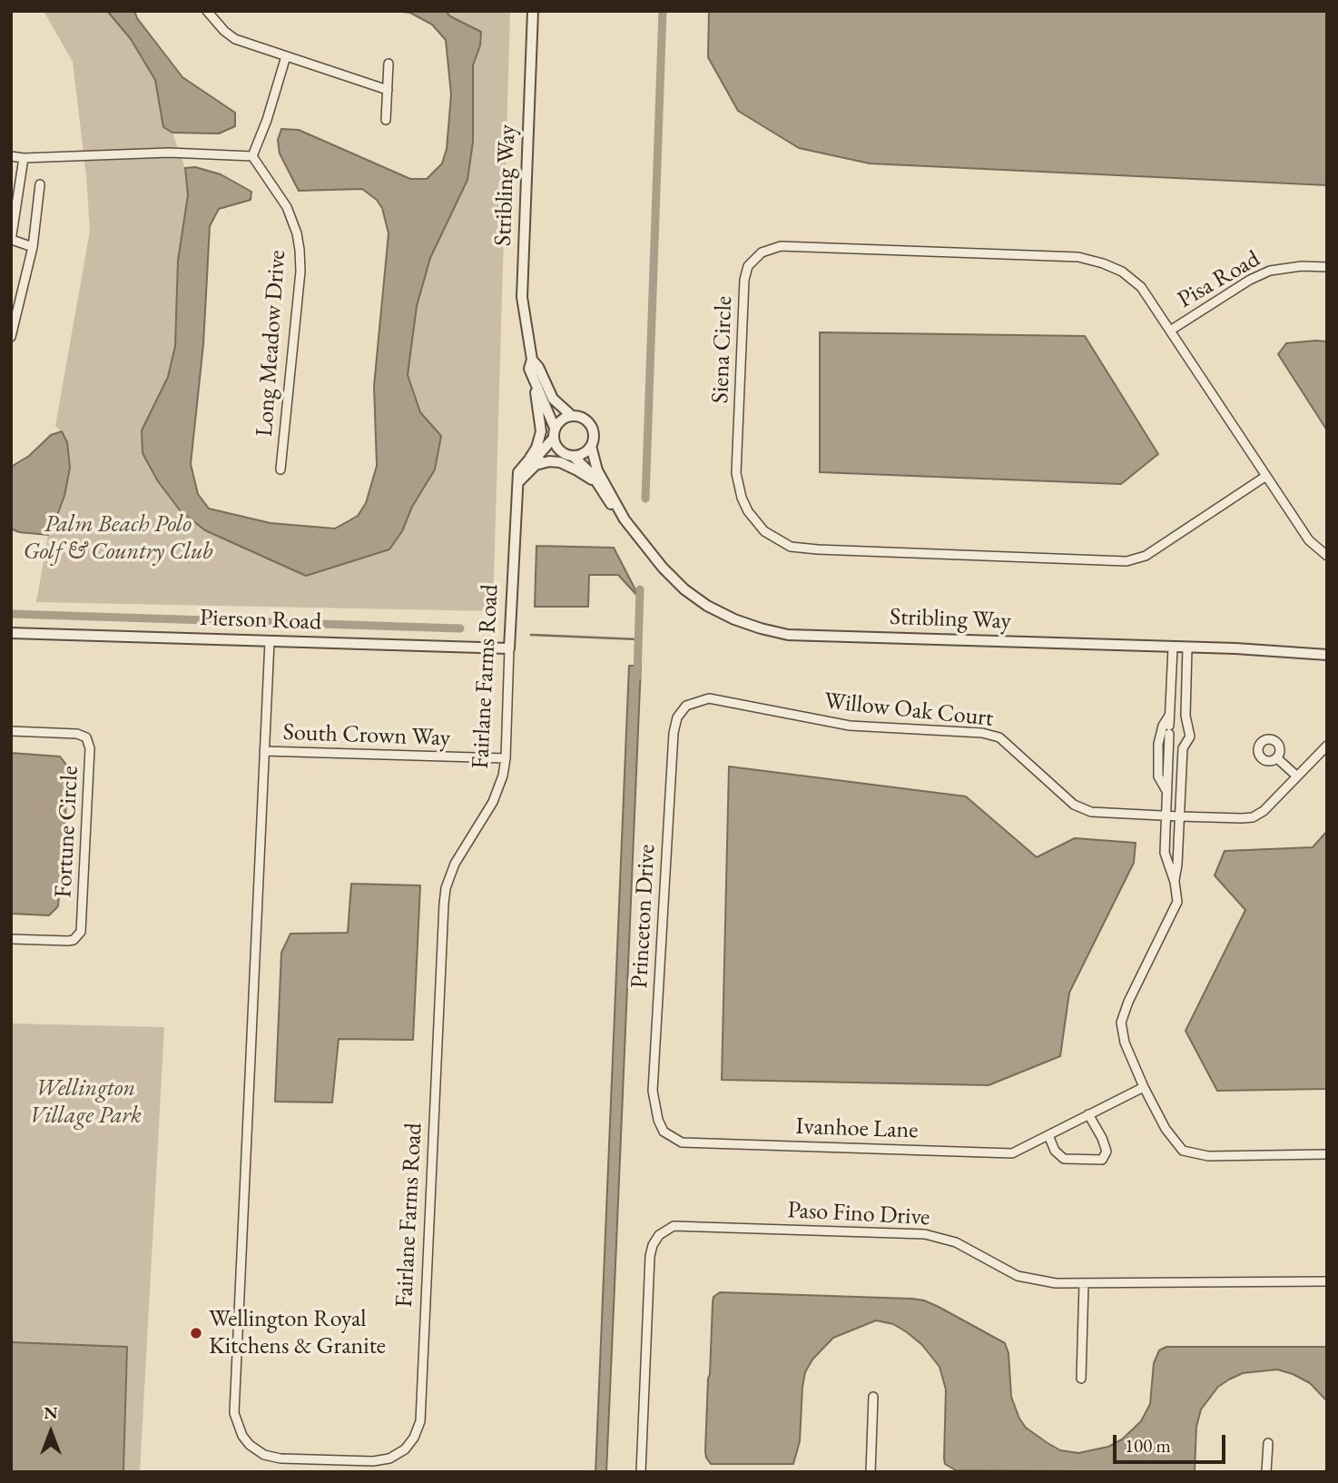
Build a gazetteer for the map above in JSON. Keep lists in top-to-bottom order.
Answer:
{
  "streets": {
    "street": [
      "Stribling Way",
      "Pisa Road",
      "Long Meadow Drive",
      "Siena Circle",
      "Pierson Road",
      "Fairlane Farms Road",
      "Willow Oak Court",
      "South Crown Way",
      "Fortune Circle",
      "Princeton Drive",
      "Ivanhoe Lane",
      "Paso Fino Drive"
    ]
  },
  "crossings": [
    ["Stribling Way", "Fairlane Farms Road"],
    ["Pisa Road", "Siena Circle"],
    ["Pierson Road", "Fairlane Farms Road"],
    ["Fairlane Farms Road", "South Crown Way"],
    ["Willow Oak Court", "Princeton Drive"],
    ["Princeton Drive", "Ivanhoe Lane"]
  ],
  "parks": ["Palm Beach Polo Golf & Country Club", "Wellington Village Park"],
  "places": ["Wellington Royal Kitchens & Granite"],
  "scale_bar": "100 m",
  "north": "top"
}
